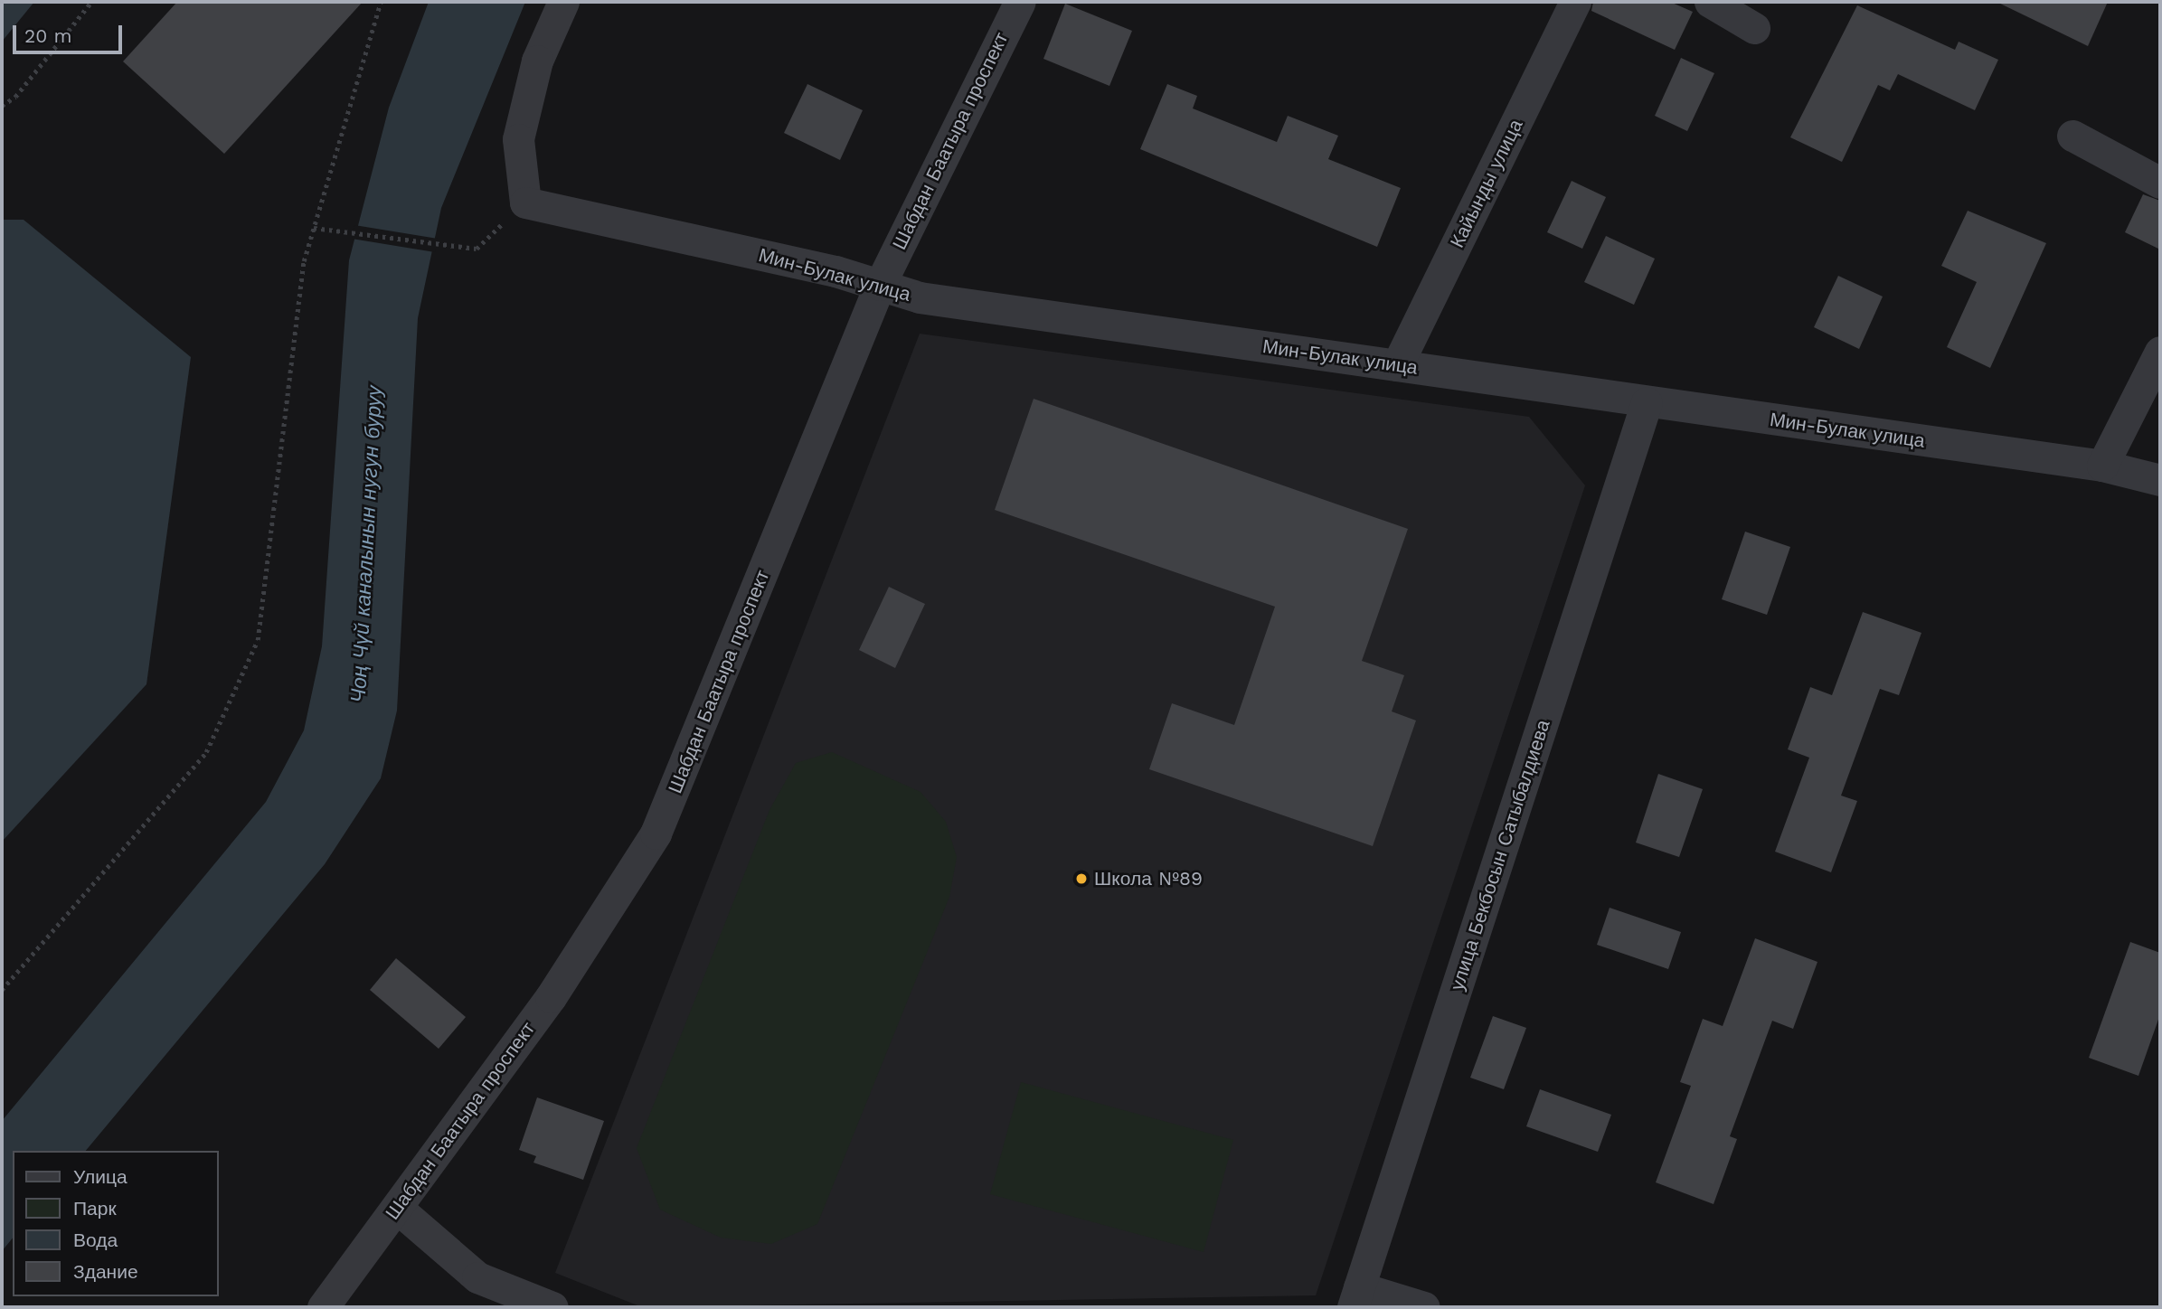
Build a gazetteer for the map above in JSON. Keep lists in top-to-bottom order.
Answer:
{
  "streets": {
    "street": [
      "Шабдан Баатыра проспект",
      "Кайынды улица",
      "Мин-Булак улица",
      "улица Бекбосын Сатыбалдиева"
    ]
  },
  "crossings": [
    ["Шабдан Баатыра проспект", "Мин-Булак улица"],
    ["Кайынды улица", "Мин-Булак улица"],
    ["Мин-Булак улица", "улица Бекбосын Сатыбалдиева"]
  ],
  "water": ["Чоң Чүй каналынын нугун буруу"],
  "places": ["Школа №89"],
  "legend": [
    "Улица",
    "Парк",
    "Вода",
    "Здание"
  ],
  "scale_bar": "20 m"
}
